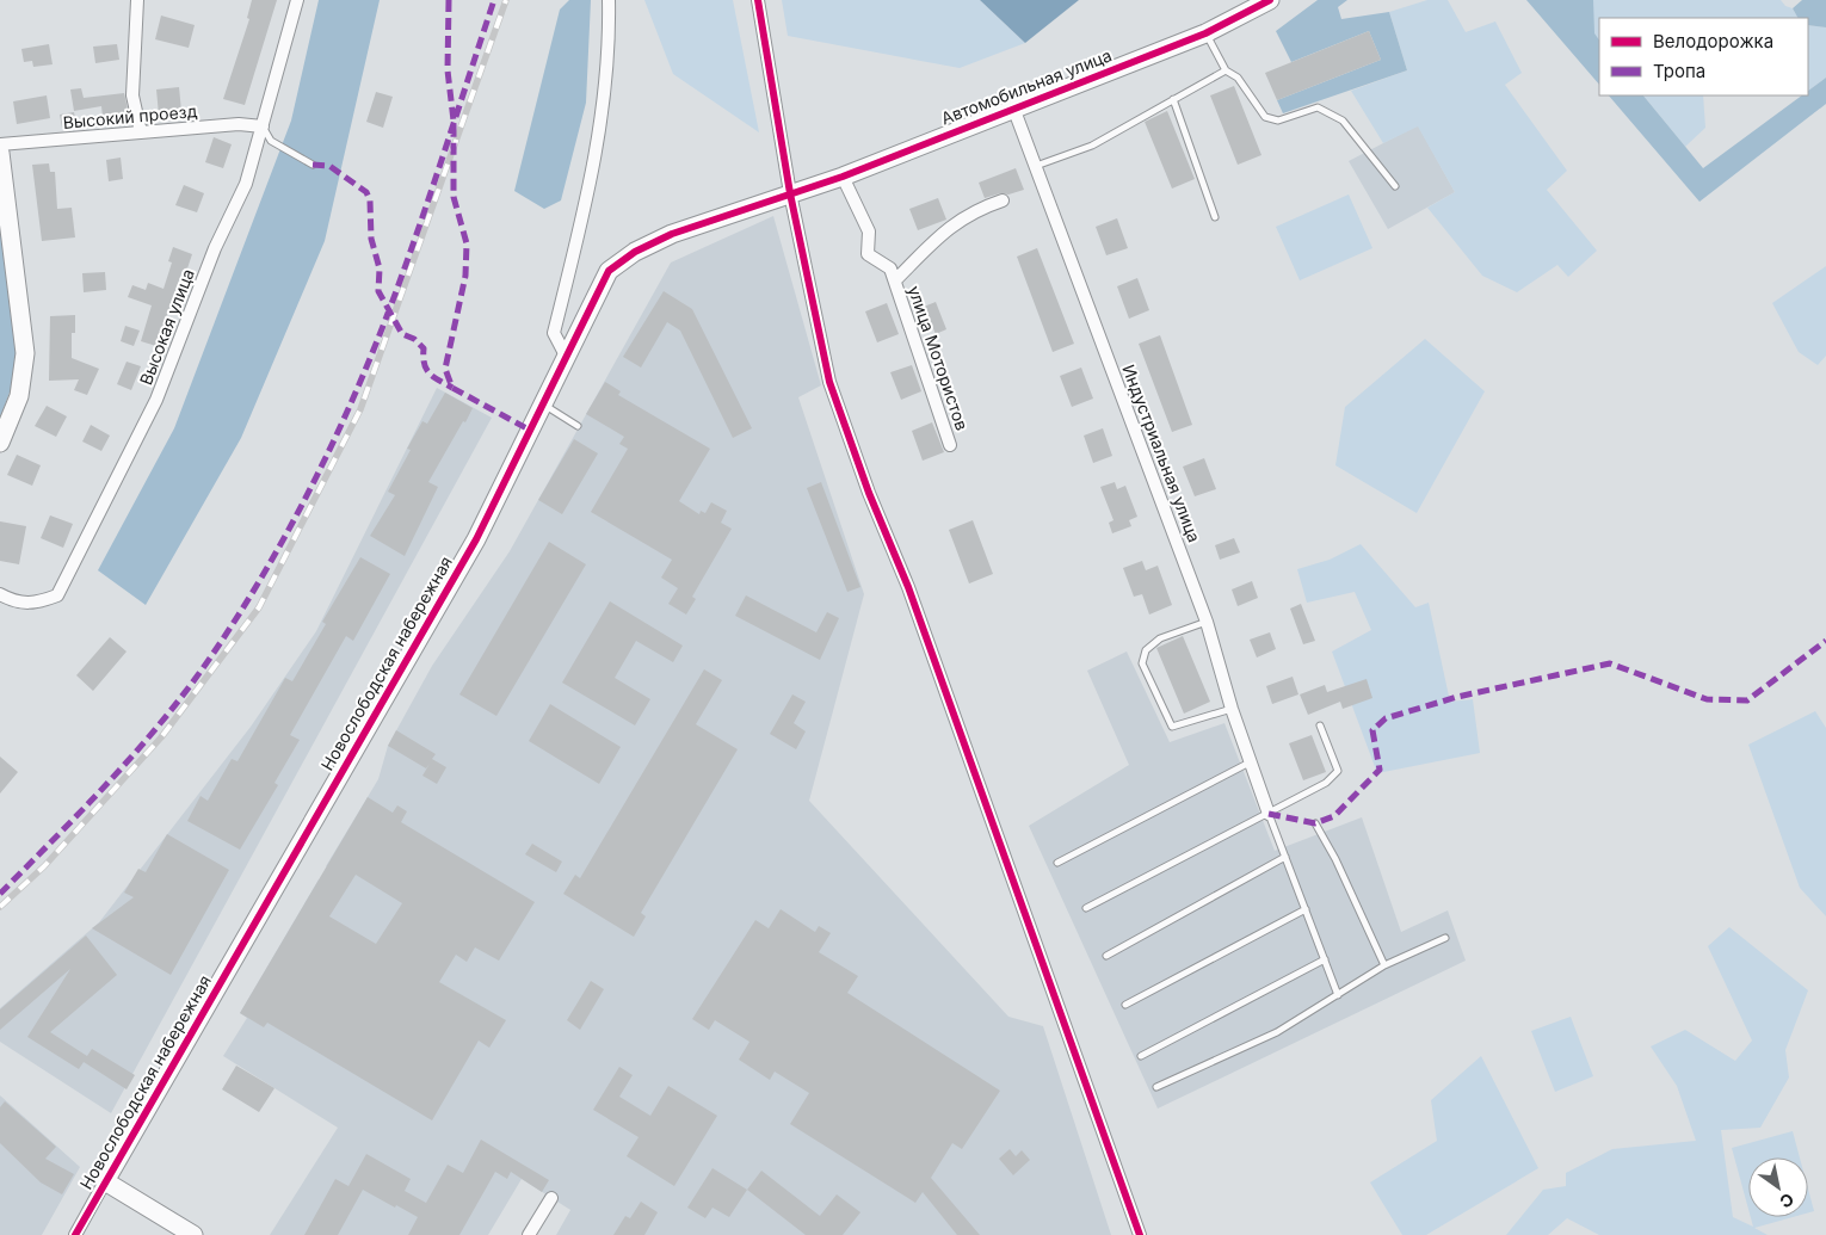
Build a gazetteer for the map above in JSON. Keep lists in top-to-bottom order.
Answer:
{
  "streets": {
    "street": [
      "Автомобильная улица",
      "Высокий проезд",
      "Высокая улица",
      "улица Мотористов",
      "Индустриальная улица",
      "Новослободская набережная"
    ]
  },
  "crossings": [
    ["Автомобильная улица", "улица Мотористов"],
    ["Автомобильная улица", "Индустриальная улица"],
    ["Автомобильная улица", "Новослободская набережная"],
    ["Высокий проезд", "Высокая улица"]
  ],
  "legend": ["Велодорожка", "Тропа"],
  "north": "bottom right"
}
